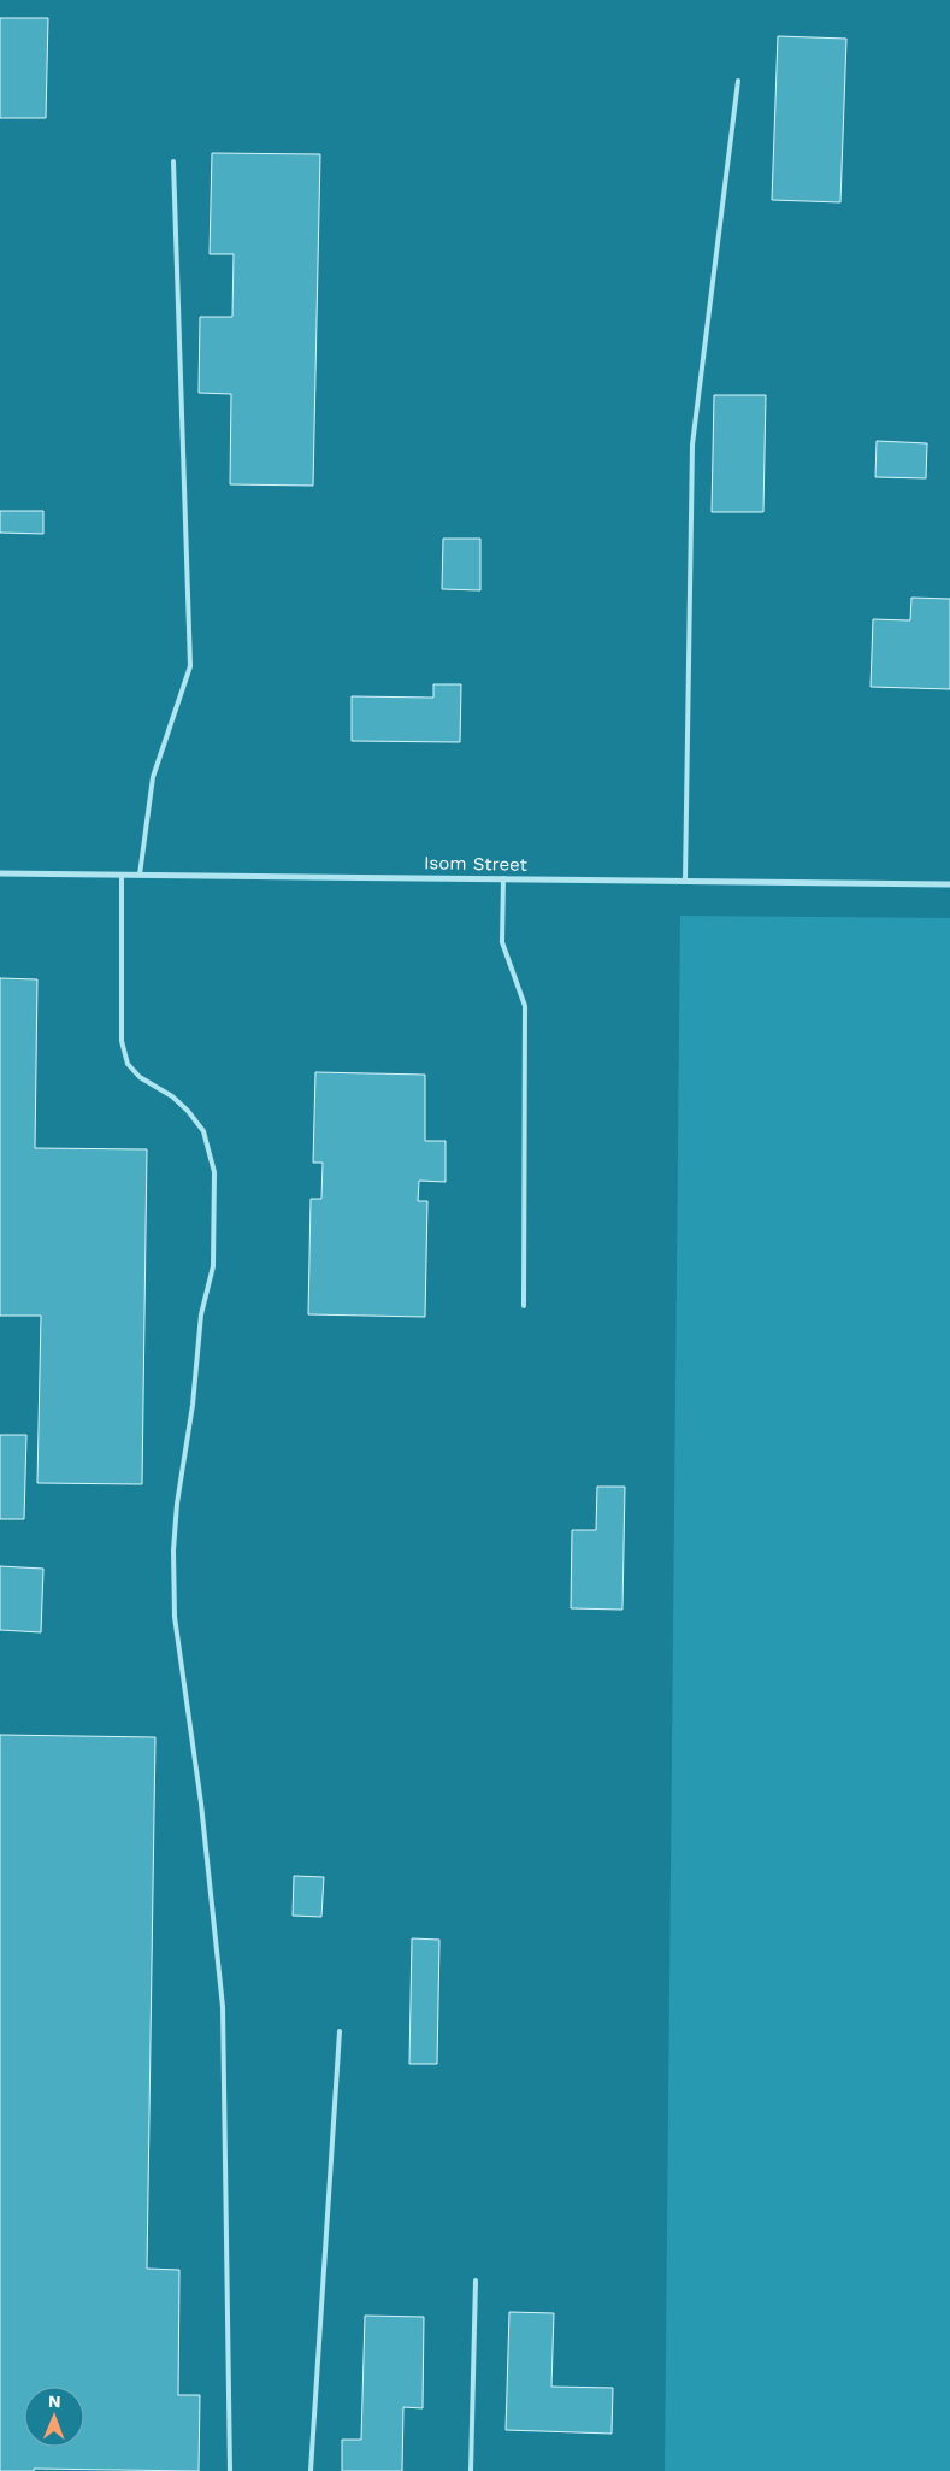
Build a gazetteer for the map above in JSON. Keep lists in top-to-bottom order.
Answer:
{
  "streets": {
    "street": ["Isom Street"]
  },
  "north": "top"
}
